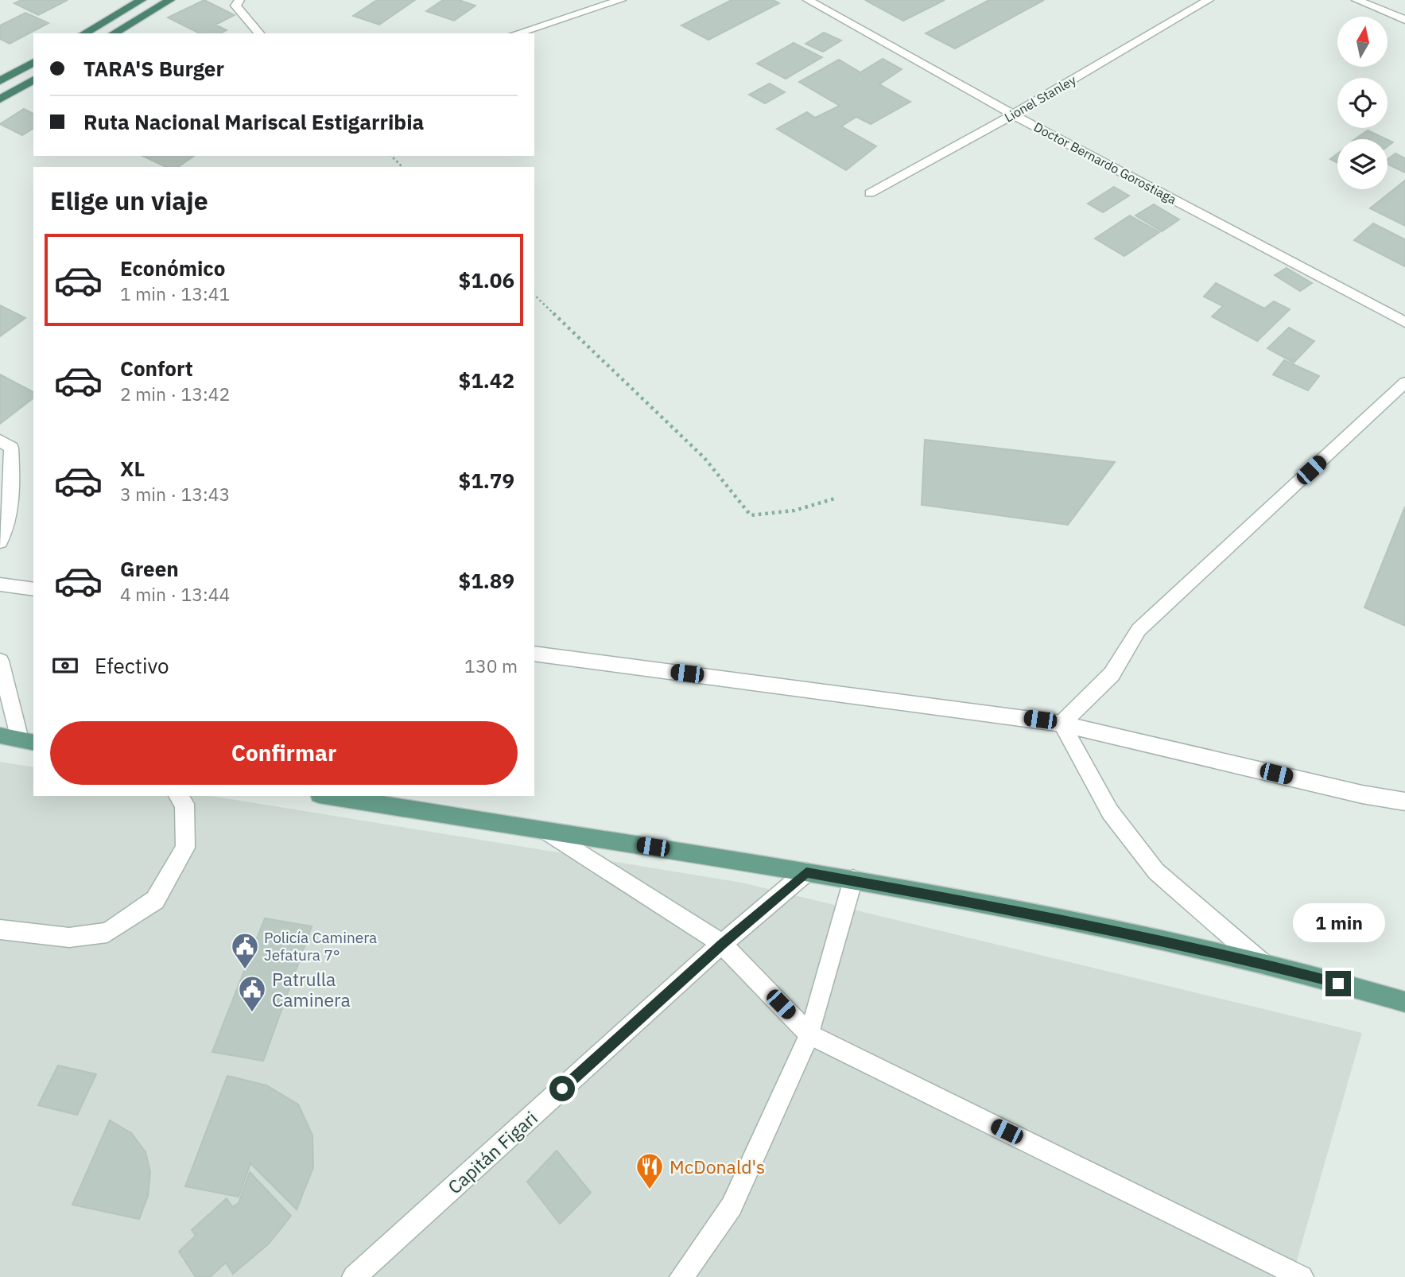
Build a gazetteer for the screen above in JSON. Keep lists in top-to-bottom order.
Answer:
{
  "streets": {
    "street": ["Lionel Stanley", "Doctor Bernardo Gorostiaga", "Capitán Figari"]
  },
  "crossings": [
    ["Lionel Stanley", "Doctor Bernardo Gorostiaga"]
  ],
  "places": {
    "public building": ["Policía Caminera Jefatura 7°", "Patrulla Caminera"],
    "restaurant": ["McDonald's"]
  },
  "north": "top",
  "page": {
    "banner": ["TARA'S Burger", "Ruta Nacional Mariscal Estigarribia"],
    "heading": "Elige un viaje",
    "list": [
      {
        "name": "Económico",
        "note": "1 min · 13:41",
        "value": "$1.06"
      },
      {
        "name": "Confort",
        "note": "2 min · 13:42",
        "value": "$1.42"
      },
      {
        "name": "XL",
        "note": "3 min · 13:43",
        "value": "$1.79"
      },
      {
        "name": "Green",
        "note": "4 min · 13:44",
        "value": "$1.89"
      }
    ],
    "pay": ["Efectivo", "130 m"],
    "buttons": "Confirmar",
    "bubble": "1 min"
  }
}
